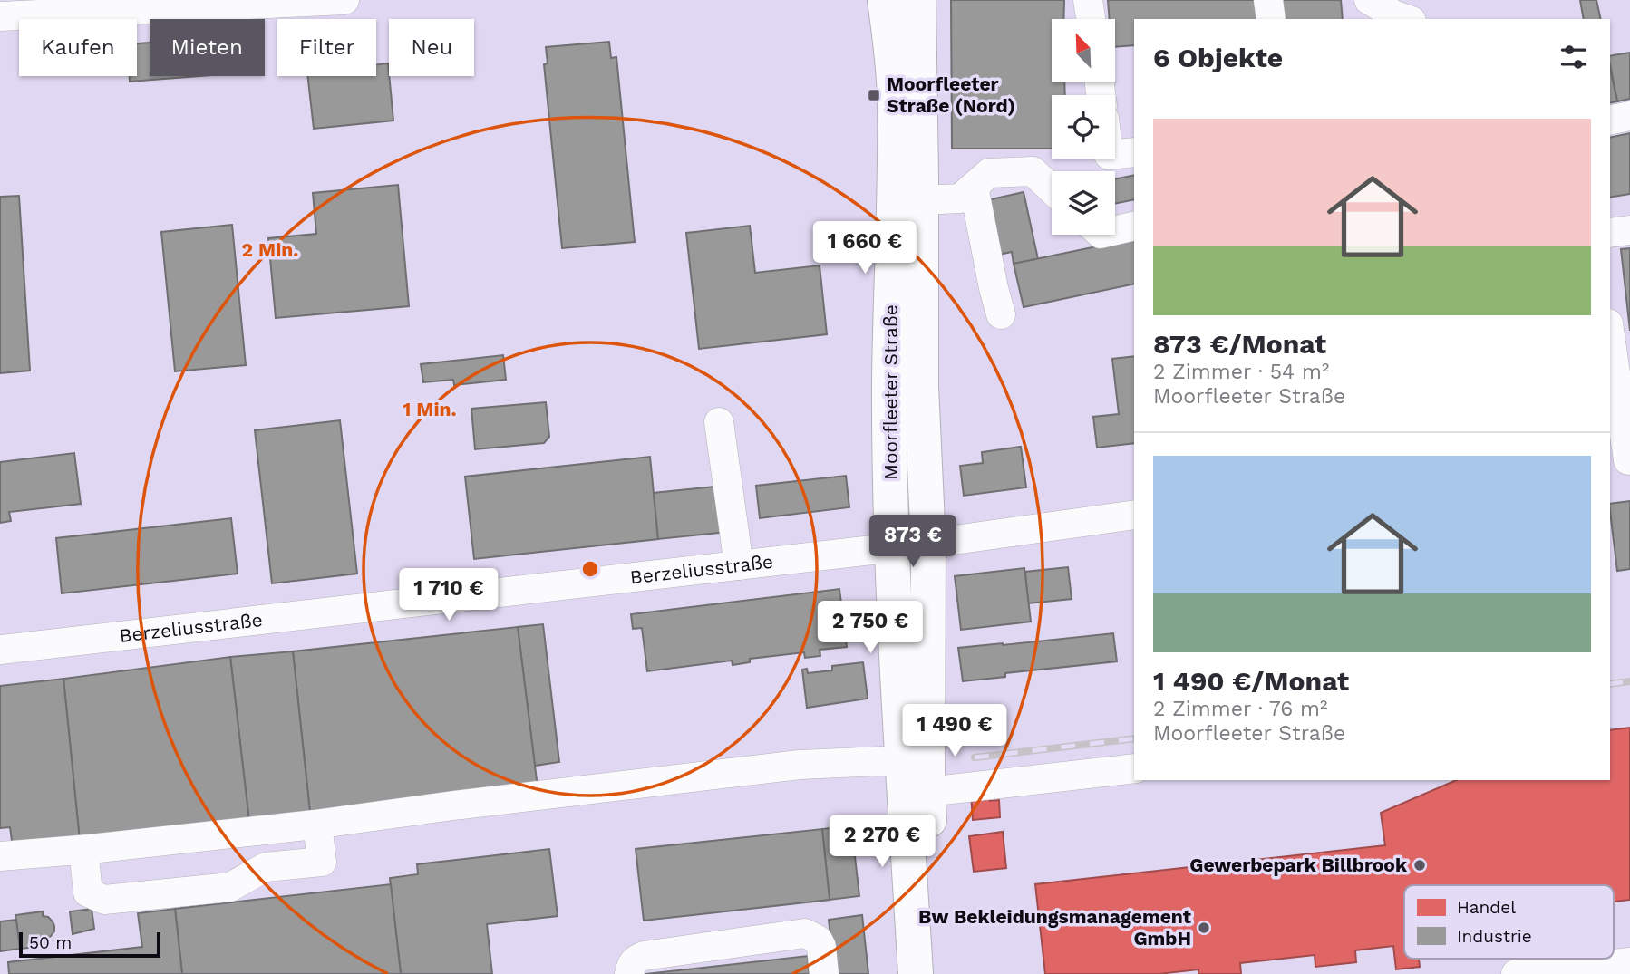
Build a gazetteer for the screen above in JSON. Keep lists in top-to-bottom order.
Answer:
{
  "streets": {
    "main road": ["Moorfleeter Straße"],
    "street": ["Berzeliusstraße"]
  },
  "crossings": [
    ["Moorfleeter Straße", "Berzeliusstraße"]
  ],
  "places": {
    "transit": ["Moorfleeter Straße (Nord)"],
    "other": ["Gewerbepark Billbrook", "Bw Bekleidungsmanagement GmbH"]
  },
  "legend": ["Handel", "Industrie"],
  "scale_bar": "50 m",
  "north": "top left",
  "page": {
    "chip": [
      "Kaufen",
      "Mieten",
      "Filter",
      "Neu"
    ],
    "heading": "6 Objekte",
    "list": [
      {
        "name": "873 €/Monat",
        "note": "2 Zimmer · 54 m² · Moorfleeter Straße"
      },
      {
        "name": "1 490 €/Monat",
        "note": "2 Zimmer · 76 m² · Moorfleeter Straße"
      }
    ],
    "price": [
      "1 660 €",
      "873 €",
      "1 710 €",
      "2 750 €",
      "1 490 €",
      "2 270 €"
    ],
    "scale": "50 m"
  },
  "rings": ["2 Min.", "1 Min."]
}
